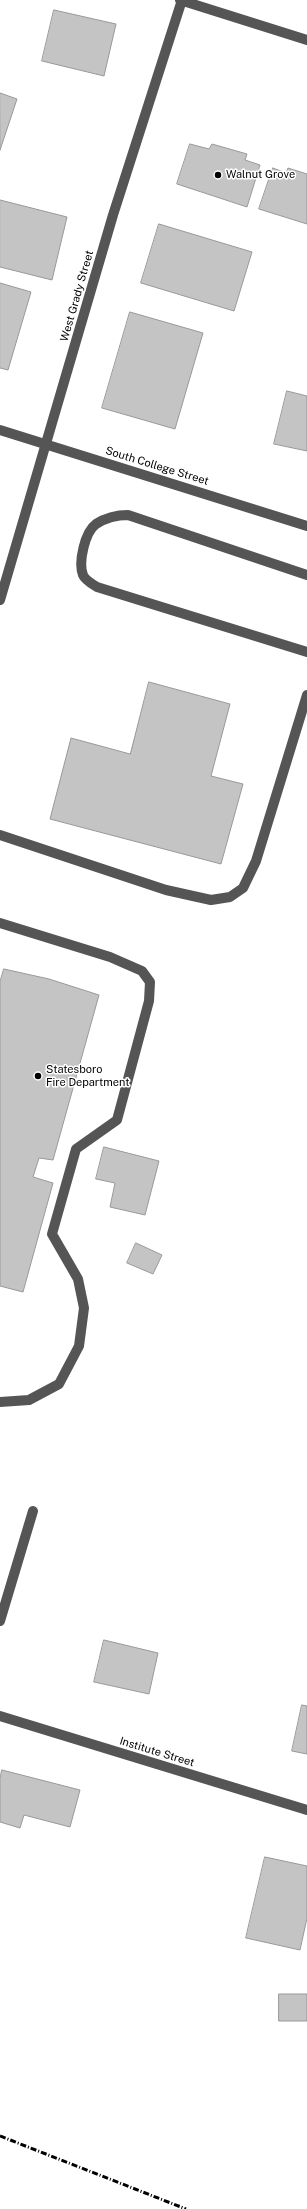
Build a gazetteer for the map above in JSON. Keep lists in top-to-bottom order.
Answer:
{
  "streets": {
    "street": ["West Grady Street", "South College Street", "Institute Street"]
  },
  "crossings": [
    ["West Grady Street", "South College Street"]
  ],
  "places": ["Walnut Grove", "Statesboro Fire Department"]
}
